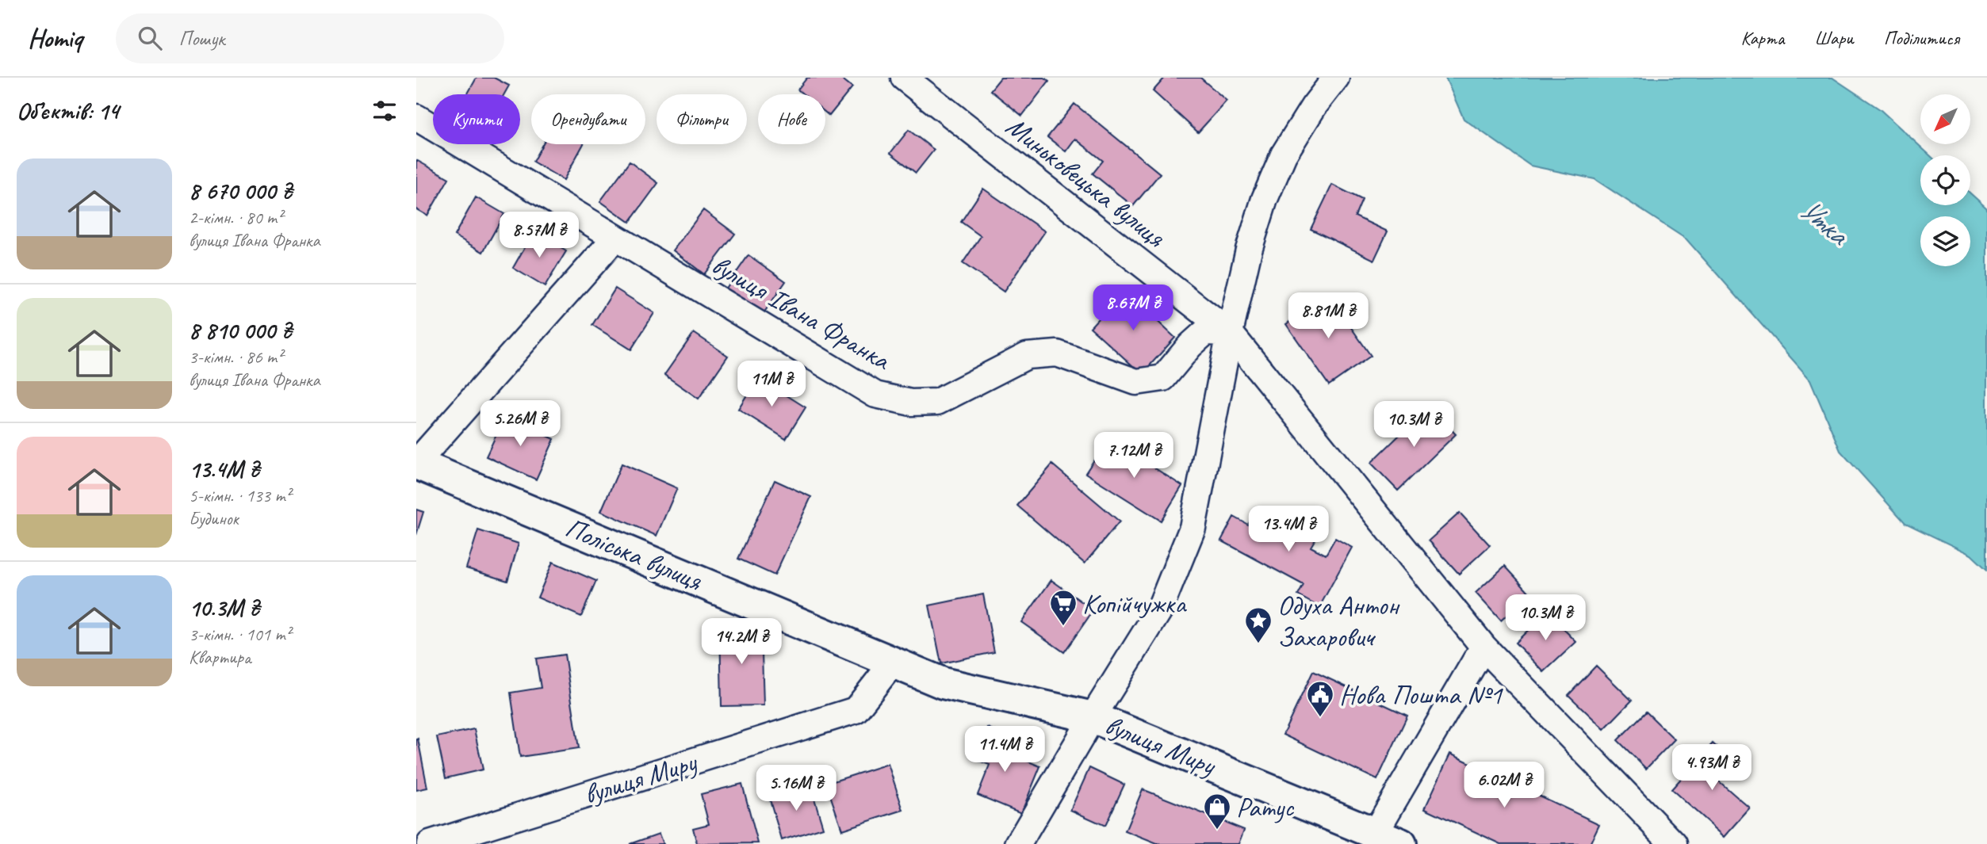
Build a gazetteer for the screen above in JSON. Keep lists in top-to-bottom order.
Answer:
{
  "streets": {
    "main road": ["Поліська вулиця", "вулиця Миру"],
    "street": ["Миньковецька вулиця", "вулиця Івана Франка"]
  },
  "crossings": [
    ["Миньковецька вулиця", "вулиця Івана Франка"],
    ["Поліська вулиця", "вулиця Миру"]
  ],
  "water": ["Утка"],
  "places": {
    "supermarket": ["Копійчужка"],
    "place": ["Одуха Антон Захарович"],
    "public building": ["Нова Пошта №1"],
    "shop": ["Ратус"]
  },
  "north": "bottom left",
  "page": {
    "header": "Homiq",
    "search": "Пошук",
    "nav": ["Карта", "Шари", "Поділитися"],
    "heading": "Об’єктів: 14",
    "chip": [
      "Купити",
      "Орендувати",
      "Фільтри",
      "Нове"
    ],
    "list": [
      {
        "name": "8 670 000 ₴",
        "note": "2-кімн. · 80 m² · вулиця Івана Франка"
      },
      {
        "name": "8 810 000 ₴",
        "note": "3-кімн. · 86 m² · вулиця Івана Франка"
      },
      {
        "name": "13.4M ₴",
        "note": "5-кімн. · 133 m² · Будинок"
      },
      {
        "name": "10.3M ₴",
        "note": "3-кімн. · 101 m² · Квартира"
      }
    ],
    "price": [
      "8.57M ₴",
      "8.67M ₴",
      "8.81M ₴",
      "11M ₴",
      "5.26M ₴",
      "10.3M ₴",
      "7.12M ₴",
      "13.4M ₴",
      "10.3M ₴",
      "14.2M ₴",
      "11.4M ₴",
      "4.93M ₴",
      "6.02M ₴",
      "5.16M ₴"
    ]
  }
}
